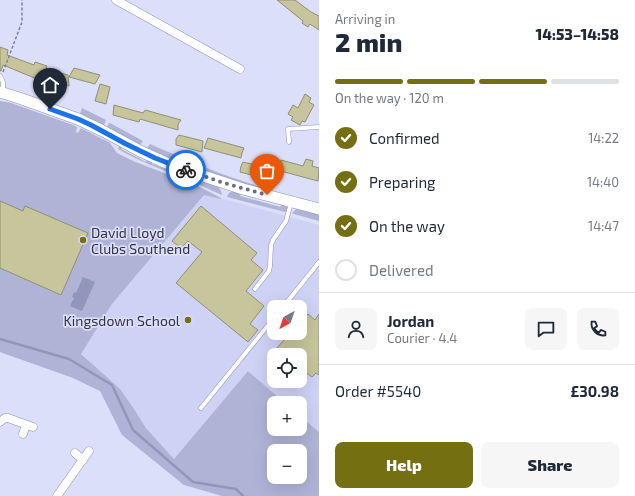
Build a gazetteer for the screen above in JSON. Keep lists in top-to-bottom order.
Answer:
{
  "places": ["David Lloyd Clubs Southend", "Kingsdown School"],
  "north": "bottom left",
  "page": {
    "heading": ["2 min", "Arriving in", "14:53–14:58"],
    "panel": [
      "Jordan",
      "Courier · 4.4",
      "Order #5540",
      "£30.98"
    ],
    "bar": "On the way · 120 m",
    "list": [
      ["Confirmed", "14:22"],
      ["Preparing", "14:40"],
      ["On the way", "14:47"],
      "Delivered"
    ],
    "map_buttons": ["+", "−"],
    "buttons": ["Help", "Share"]
  }
}
